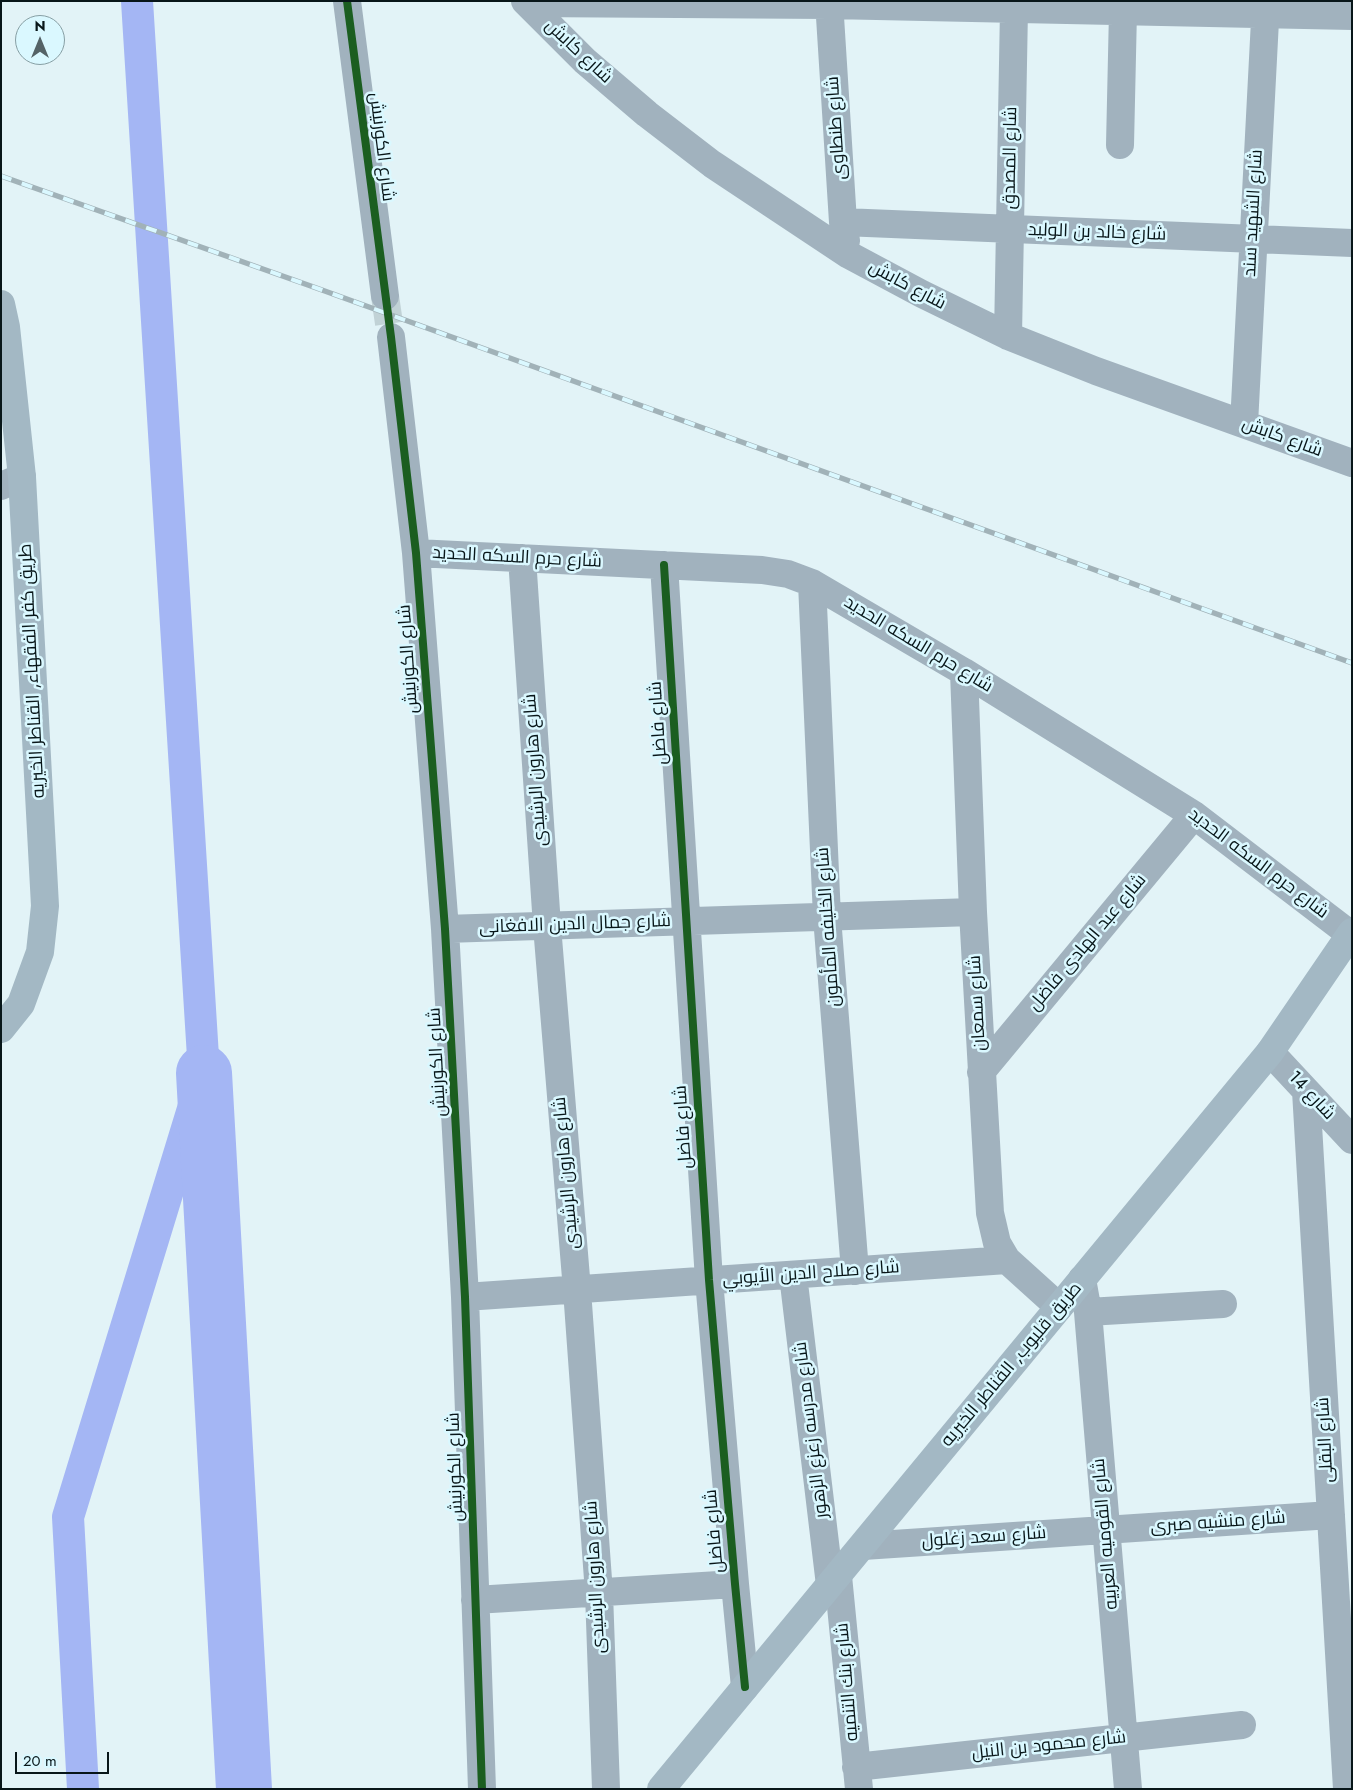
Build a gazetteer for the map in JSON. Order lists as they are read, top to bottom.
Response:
{
  "streets": {
    "main road": ["طريق كفر الفقهاء, القناطر الخيريه", "طريق قليوب, القناطر الخيريه"],
    "street": [
      "شارع كابش",
      "شارع طنطاوى",
      "شارع الكورنيش",
      "شارع المصدق",
      "شارع الشهيد سند",
      "شارع خالد بن الوليد",
      "شارع حرم السكه الحديد",
      "شارع فاضل",
      "شارع هارون الرشيدى",
      "شارع جمال الدين الافغانى",
      "شارع الخليفه المأمون",
      "شارع عبد الهادى فاضل",
      "شارع سمعان",
      "شارع 14",
      "شارع صلاح الدين الأيوبي",
      "شارع مدرسه زعزع الزهور",
      "شارع البقلى",
      "شارع منشيه صبرى",
      "شارع القوميه العربيه",
      "شارع سعد زغلول",
      "شارع بنك التنميه",
      "شارع محمود بن النيل"
    ]
  },
  "crossings": [
    ["شارع كابش", "شارع طنطاوى"],
    ["شارع كابش", "شارع المصدق"],
    ["شارع كابش", "شارع الشهيد سند"],
    ["شارع طنطاوى", "شارع خالد بن الوليد"],
    ["شارع الكورنيش", "شارع حرم السكه الحديد"],
    ["شارع الكورنيش", "شارع جمال الدين الافغانى"],
    ["شارع الكورنيش", "شارع صلاح الدين الأيوبي"],
    ["شارع المصدق", "شارع خالد بن الوليد"],
    ["شارع الشهيد سند", "شارع خالد بن الوليد"],
    ["شارع حرم السكه الحديد", "شارع فاضل"],
    ["شارع حرم السكه الحديد", "شارع هارون الرشيدى"],
    ["شارع حرم السكه الحديد", "شارع الخليفه المأمون"],
    ["شارع حرم السكه الحديد", "شارع عبد الهادى فاضل"],
    ["شارع حرم السكه الحديد", "شارع سمعان"],
    ["شارع حرم السكه الحديد", "طريق قليوب, القناطر الخيريه"],
    ["شارع فاضل", "شارع جمال الدين الافغانى"],
    ["شارع فاضل", "شارع صلاح الدين الأيوبي"],
    ["شارع فاضل", "طريق قليوب, القناطر الخيريه"],
    ["شارع هارون الرشيدى", "شارع جمال الدين الافغانى"],
    ["شارع هارون الرشيدى", "شارع صلاح الدين الأيوبي"],
    ["شارع جمال الدين الافغانى", "شارع الخليفه المأمون"],
    ["شارع جمال الدين الافغانى", "شارع سمعان"],
    ["شارع الخليفه المأمون", "شارع صلاح الدين الأيوبي"],
    ["شارع عبد الهادى فاضل", "شارع سمعان"],
    ["شارع سمعان", "شارع صلاح الدين الأيوبي"],
    ["شارع سمعان", "طريق قليوب, القناطر الخيريه"],
    ["شارع 14", "طريق قليوب, القناطر الخيريه"],
    ["شارع 14", "شارع البقلى"],
    ["شارع صلاح الدين الأيوبي", "شارع مدرسه زعزع الزهور"],
    ["طريق قليوب, القناطر الخيريه", "شارع مدرسه زعزع الزهور"],
    ["طريق قليوب, القناطر الخيريه", "شارع القوميه العربيه"],
    ["طريق قليوب, القناطر الخيريه", "شارع سعد زغلول"],
    ["طريق قليوب, القناطر الخيريه", "شارع بنك التنميه"],
    ["شارع مدرسه زعزع الزهور", "شارع بنك التنميه"],
    ["شارع البقلى", "شارع منشيه صبرى"],
    ["شارع منشيه صبرى", "شارع القوميه العربيه"],
    ["شارع منشيه صبرى", "شارع سعد زغلول"],
    ["شارع القوميه العربيه", "شارع سعد زغلول"],
    ["شارع القوميه العربيه", "شارع محمود بن النيل"],
    ["شارع بنك التنميه", "شارع محمود بن النيل"]
  ],
  "scale_bar": "20 m",
  "north": "top"
}
